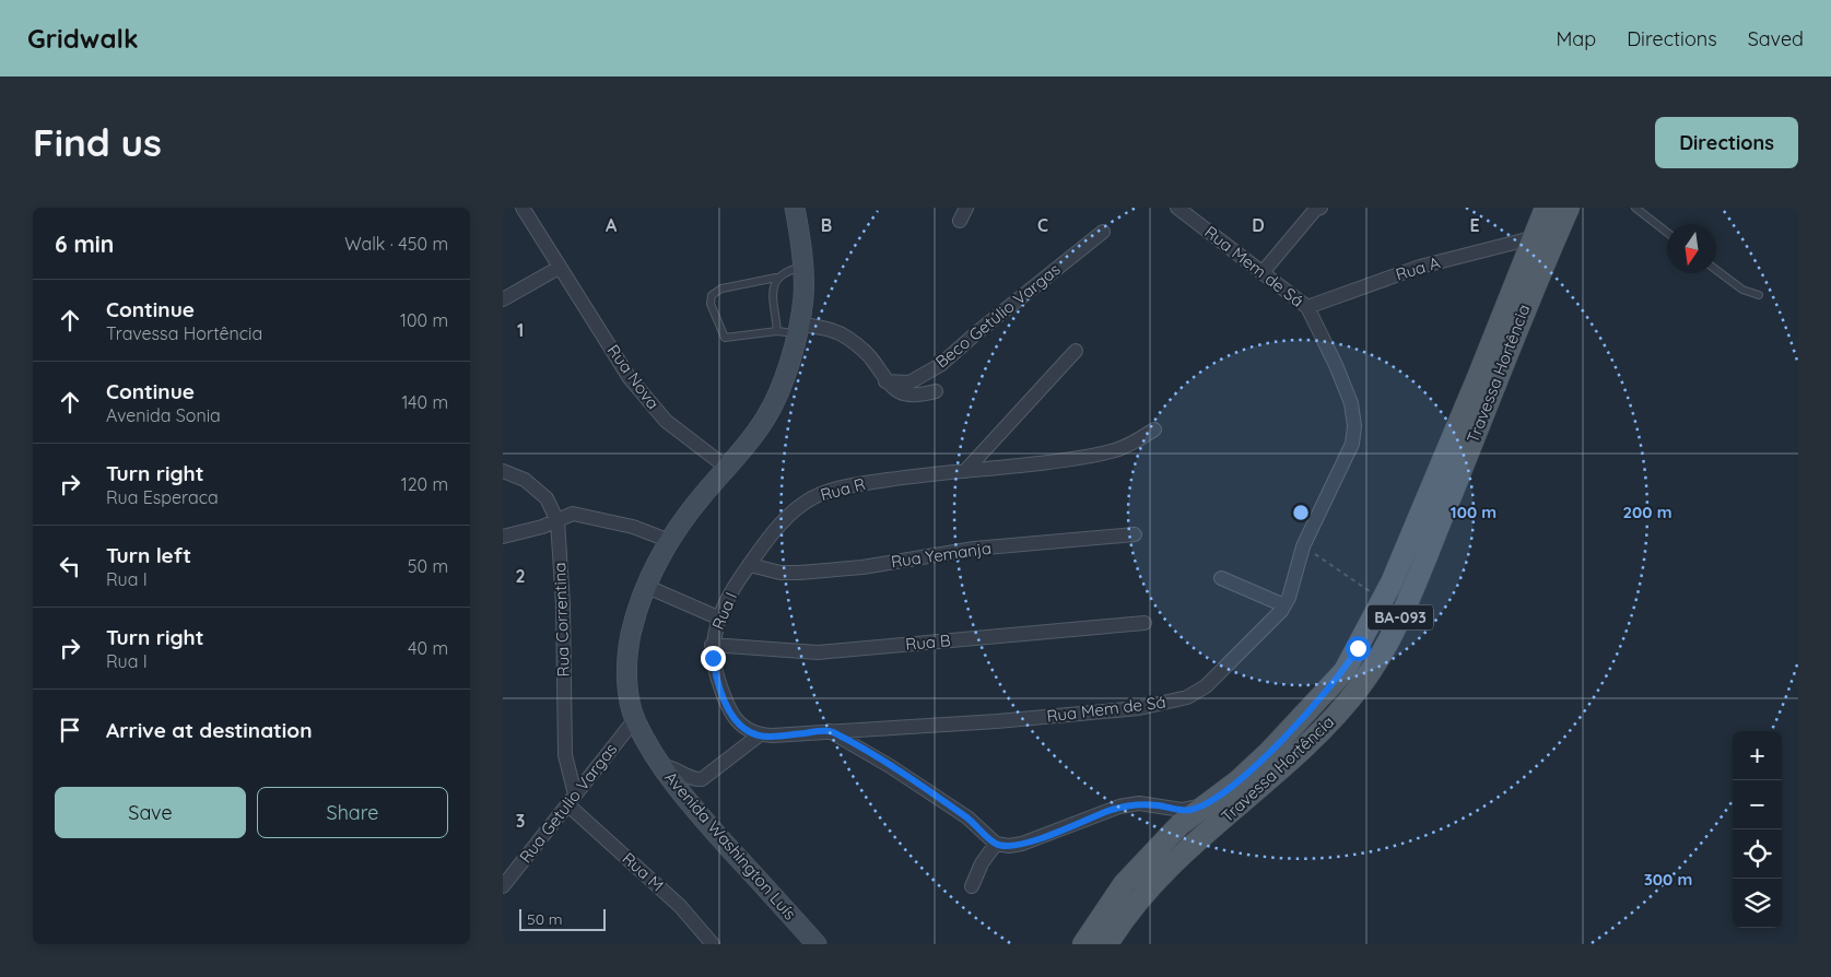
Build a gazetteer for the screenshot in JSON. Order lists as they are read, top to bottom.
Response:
{
  "streets": {
    "main road": ["Travessa Hortência", "BA-093", "Avenida Washington Luís"],
    "street": [
      "Rua Mem de Sá",
      "Rua A",
      "Beco Getúlio Vargas",
      "Rua Nova",
      "Rua R",
      "Rua Yemanja",
      "Rua I",
      "Rua Correntina",
      "Rua B",
      "Rua Getulio Vargas",
      "Rua M"
    ]
  },
  "crossings": [
    ["Rua Mem de Sá", "Rua A"],
    ["Rua A", "Travessa Hortência"],
    ["Beco Getúlio Vargas", "Avenida Washington Luís"],
    ["Rua Nova", "Avenida Washington Luís"],
    ["Rua R", "Rua Yemanja"],
    ["Rua R", "Rua I"],
    ["Rua Yemanja", "Rua I"],
    ["Rua I", "Rua B"],
    ["Rua Correntina", "Rua Getulio Vargas"],
    ["Rua Correntina", "Rua M"],
    ["Rua Getulio Vargas", "Avenida Washington Luís"],
    ["Rua Getulio Vargas", "Rua M"]
  ],
  "scale_bar": "50 m",
  "north": "bottom",
  "page": {
    "header": "Gridwalk",
    "nav": ["Map", "Directions", "Saved"],
    "buttons": [
      "Directions",
      ["Save", "Share"]
    ],
    "title": "Find us",
    "heading": ["6 min", "Walk · 450 m"],
    "list": [
      ["Continue", "Travessa Hortência", "100 m"],
      ["Continue", "Avenida Sonia", "140 m"],
      ["Turn right", "Rua Esperaca", "120 m"],
      ["Turn left", "Rua I", "50 m"],
      ["Turn right", "Rua I", "40 m"],
      "Arrive at destination"
    ],
    "map_buttons": ["+", "−"],
    "scale": "50 m"
  },
  "grid": {
    "columns": [
      "A",
      "B",
      "C",
      "D",
      "E"
    ],
    "rows": ["1", "2", "3"]
  },
  "rings": ["100 m", "200 m", "300 m"]
}
